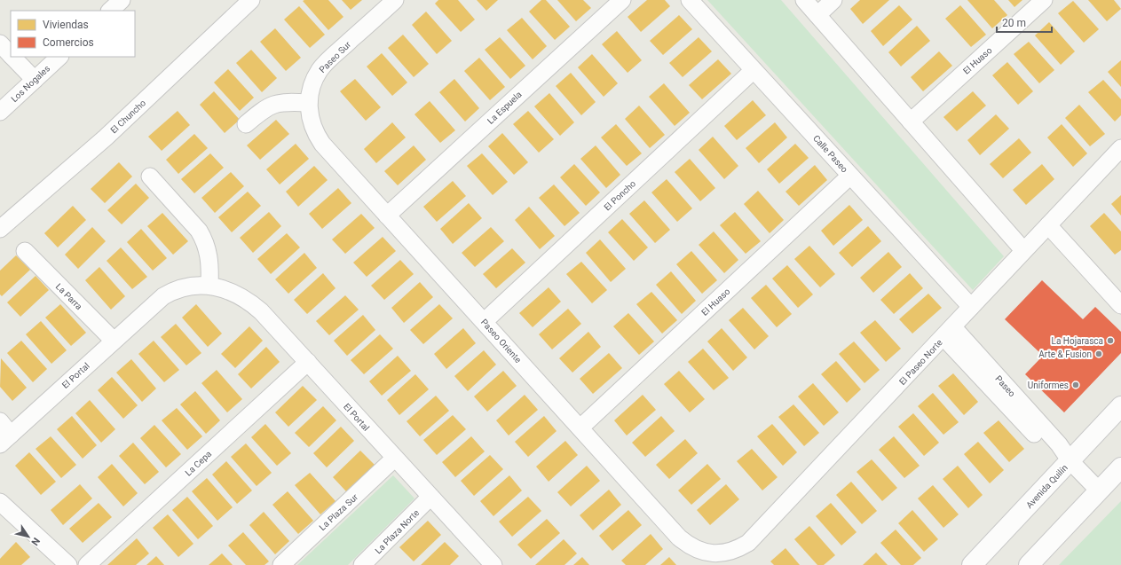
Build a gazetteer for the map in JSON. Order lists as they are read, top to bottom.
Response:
{
  "streets": {
    "main road": ["Avenida Quilín"],
    "street": [
      "Paseo Sur",
      "El Huaso",
      "Los Nogales",
      "La Espuela",
      "El Chuncho",
      "Calle Paseo",
      "El Poncho",
      "La Parra",
      "Paseo Oriente",
      "El Paseo Norte",
      "El Portal",
      "Paseo",
      "La Cepa",
      "La Plaza Sur",
      "La Plaza Norte"
    ]
  },
  "crossings": [
    ["Paseo Sur", "Paseo Oriente"],
    ["El Huaso", "Calle Paseo"],
    ["El Huaso", "Paseo Oriente"],
    ["La Espuela", "Paseo Oriente"],
    ["Calle Paseo", "El Poncho"],
    ["Calle Paseo", "El Paseo Norte"],
    ["El Poncho", "Paseo Oriente"],
    ["La Parra", "El Portal"],
    ["Paseo Oriente", "El Paseo Norte"],
    ["El Paseo Norte", "Paseo"],
    ["El Portal", "La Cepa"],
    ["El Portal", "La Plaza Sur"],
    ["El Portal", "La Plaza Norte"],
    ["Paseo", "Avenida Quilín"]
  ],
  "places": ["La Hojarasca", "Arte & Fusion", "Uniformes"],
  "legend": ["Viviendas", "Comercios"],
  "scale_bar": "20 m",
  "north": "bottom right"
}
